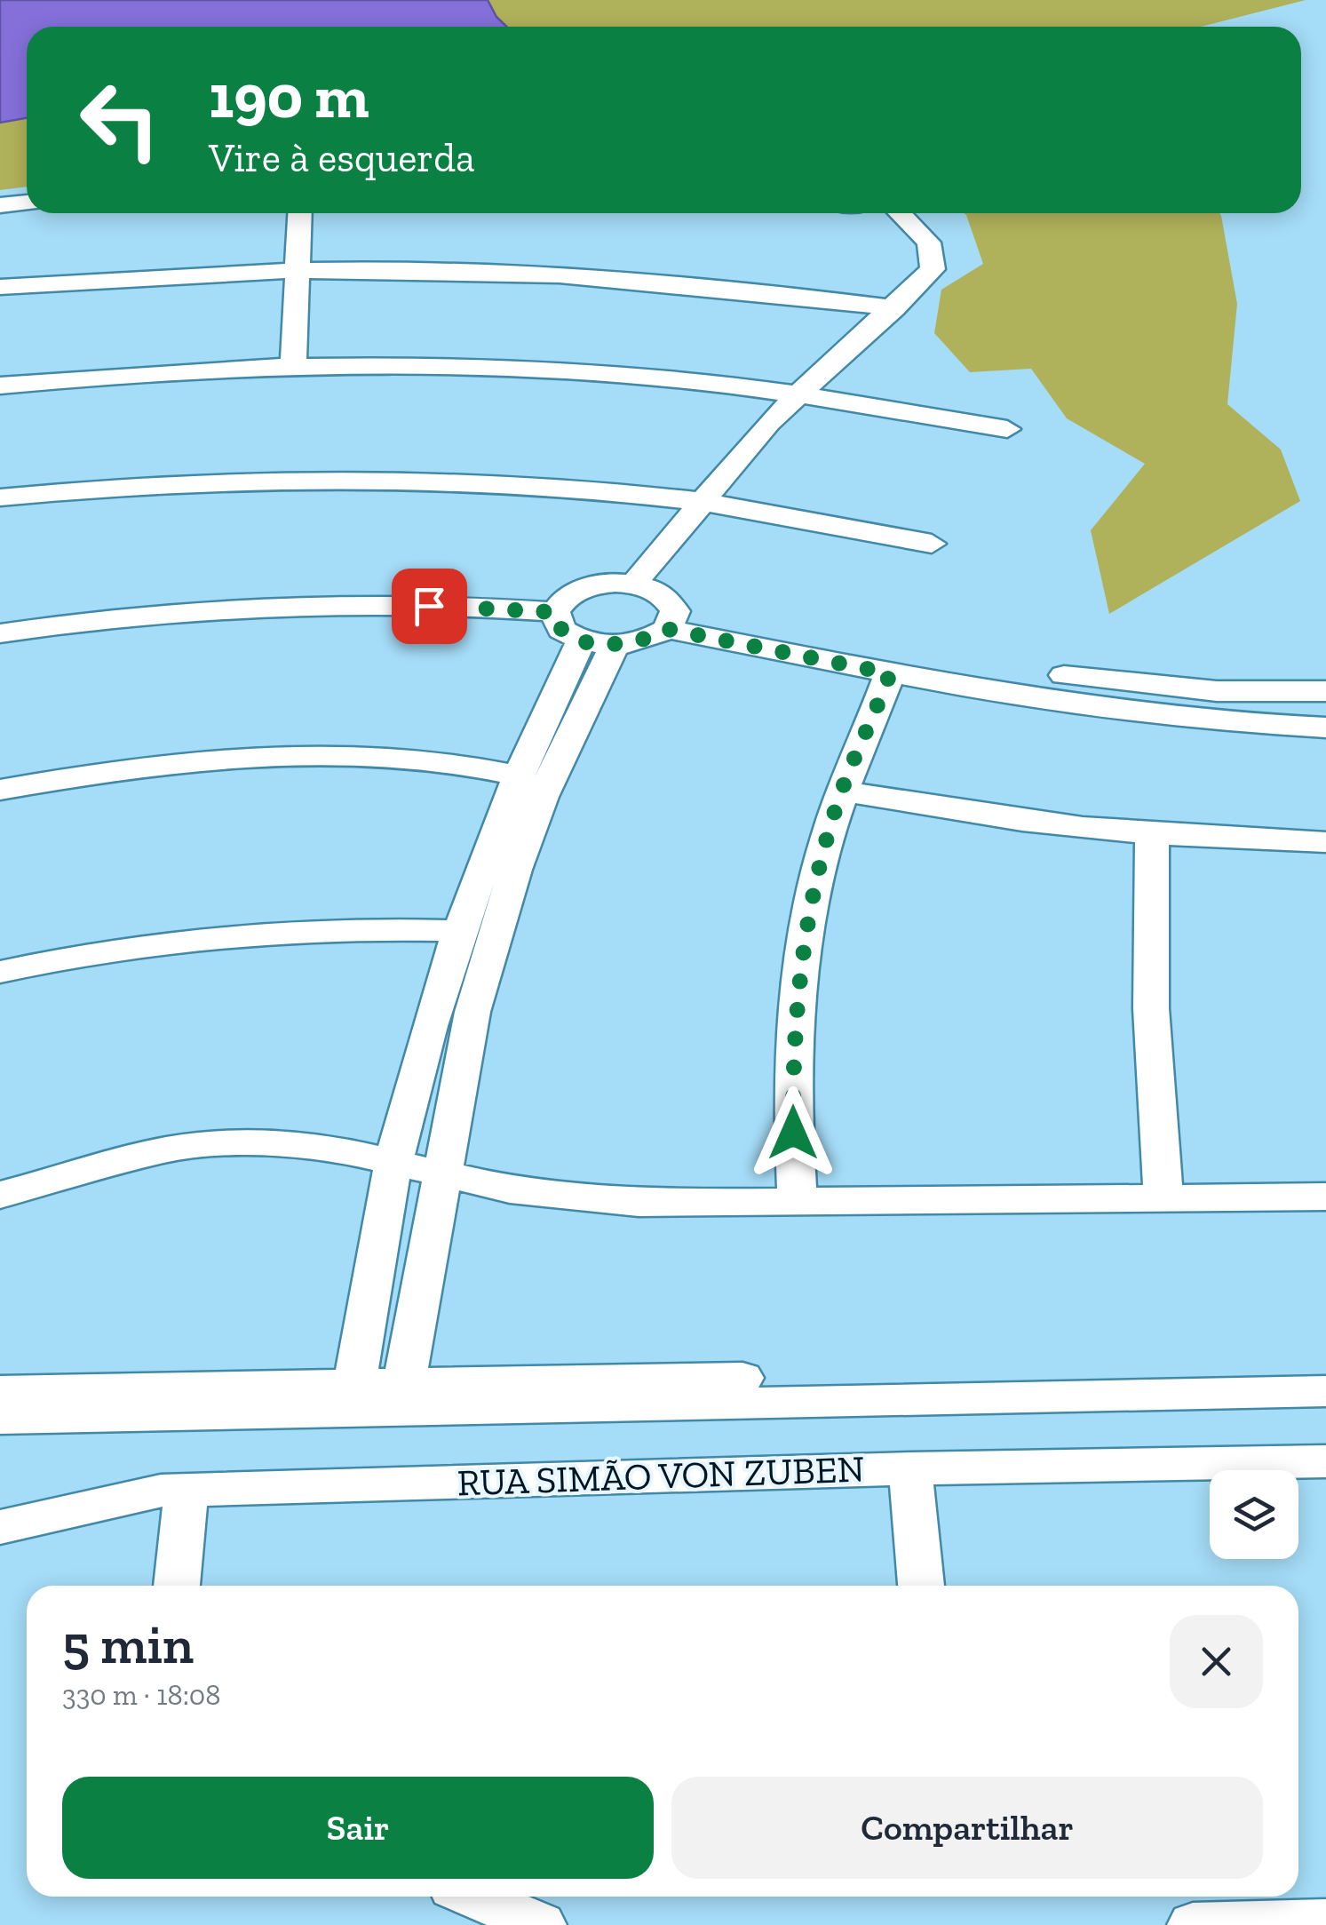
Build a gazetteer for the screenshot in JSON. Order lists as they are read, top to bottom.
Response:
{
  "streets": {
    "street": ["RUA SIMÃO VON ZUBEN"]
  },
  "page": {
    "turn": ["190 m", "Vire à esquerda"],
    "heading": ["5 min", "330 m · 18:08"],
    "buttons": ["Sair", "Compartilhar"]
  }
}
